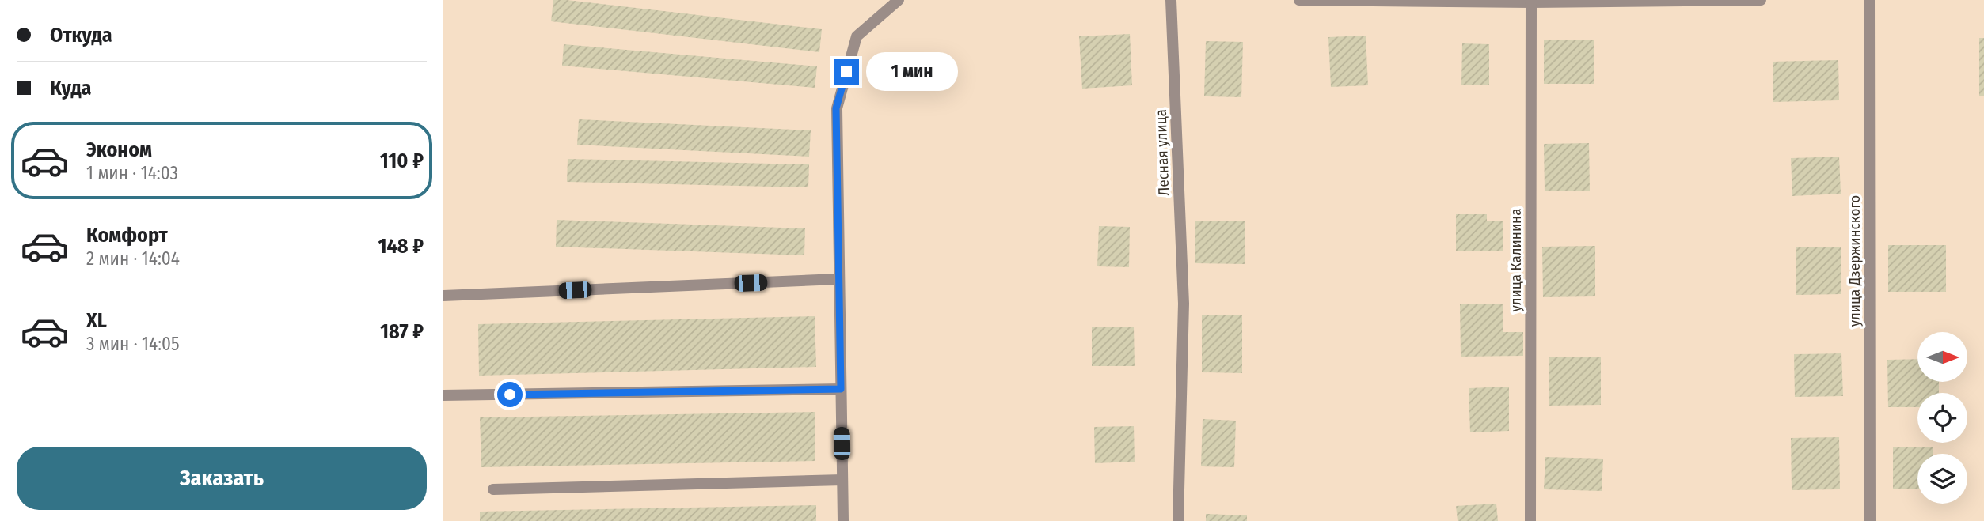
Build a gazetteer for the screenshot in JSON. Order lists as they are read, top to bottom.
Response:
{
  "streets": {
    "street": ["Лесная улица", "улица Калинина", "улица Дзержинского"]
  },
  "north": "right",
  "page": {
    "banner": ["Откуда", "Куда"],
    "bubble": "1 мин",
    "list": [
      {
        "name": "Эконом",
        "note": "1 мин · 14:03",
        "value": "110 ₽"
      },
      {
        "name": "Комфорт",
        "note": "2 мин · 14:04",
        "value": "148 ₽"
      },
      {
        "name": "XL",
        "note": "3 мин · 14:05",
        "value": "187 ₽"
      }
    ],
    "buttons": "Заказать"
  }
}
